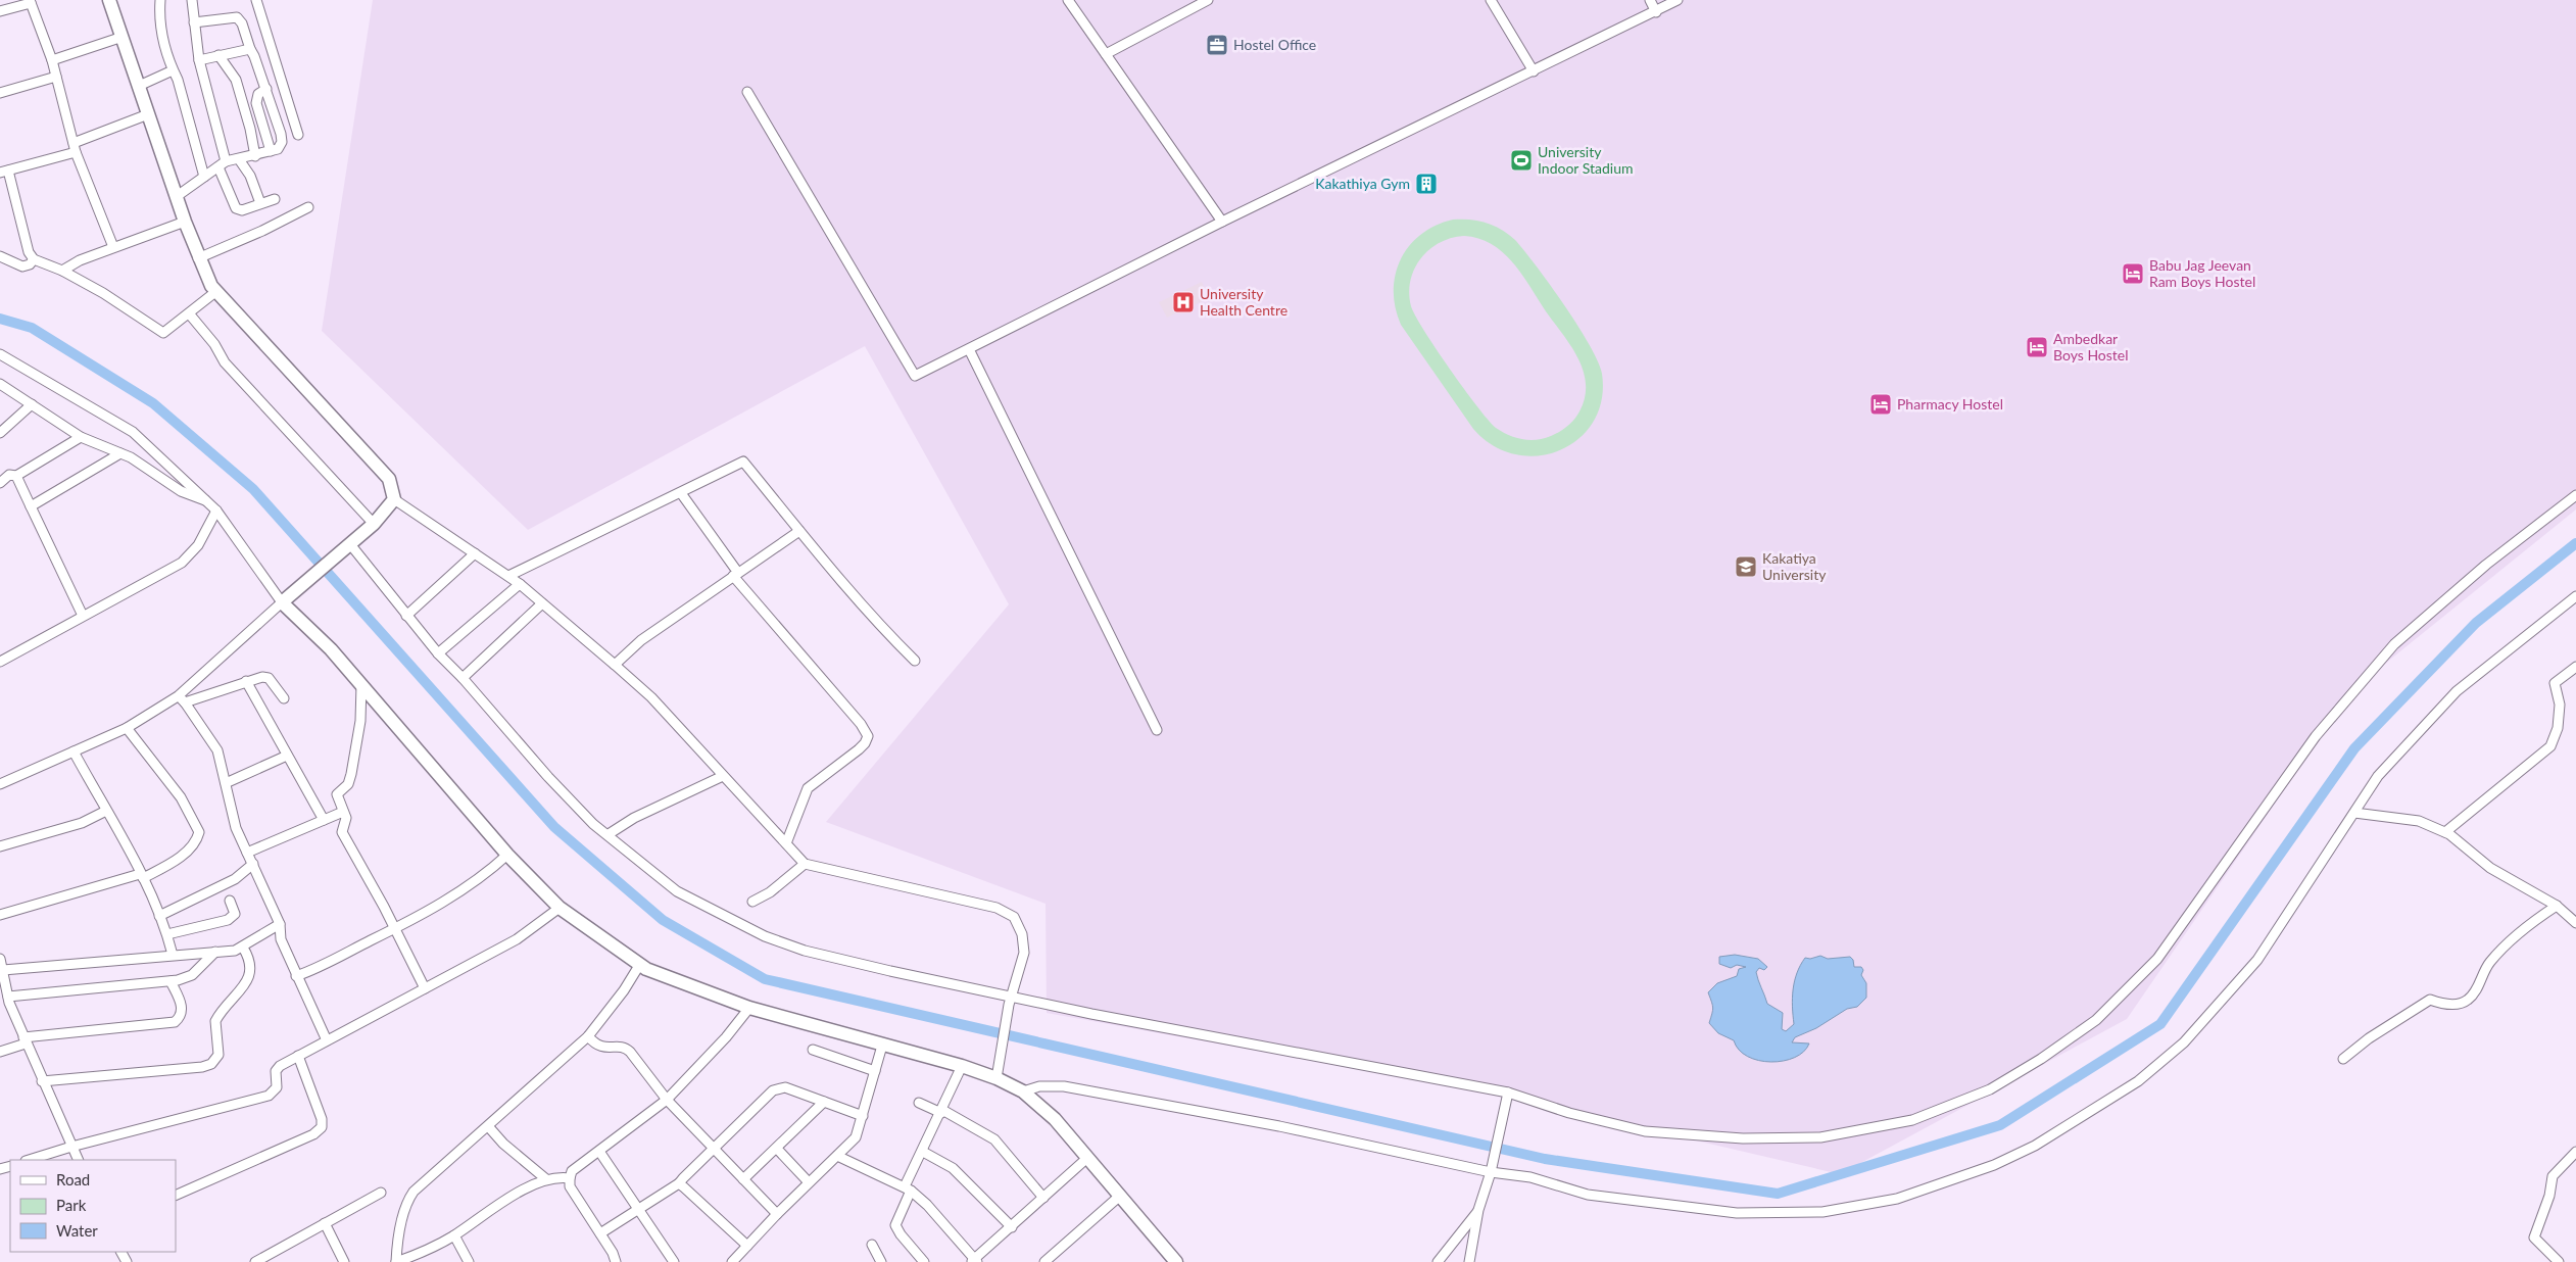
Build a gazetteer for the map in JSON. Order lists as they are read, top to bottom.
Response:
{
  "places": {
    "office": ["Hostel Office"],
    "sports": ["University Indoor Stadium"],
    "building": ["Kakathiya Gym"],
    "hotel": ["Babu Jag Jeevan Ram Boys Hostel", "Ambedkar Boys Hostel", "Pharmacy Hostel"],
    "hospital": ["University Health Centre"],
    "school or university": ["Kakatiya University"]
  },
  "legend": ["Road", "Park", "Water"]
}
